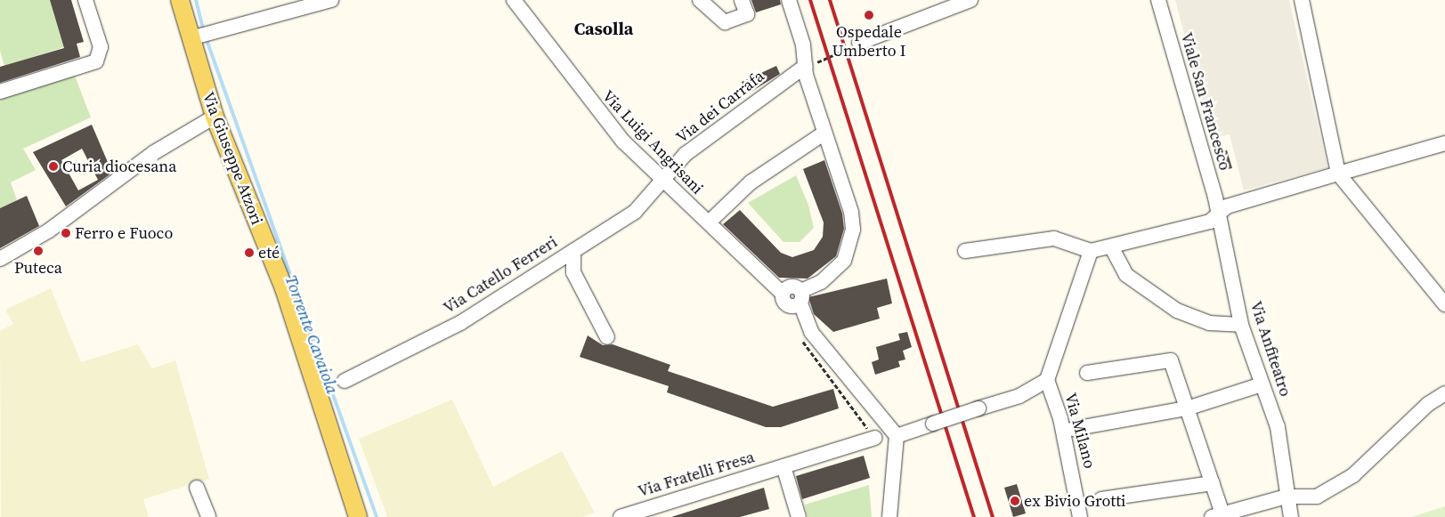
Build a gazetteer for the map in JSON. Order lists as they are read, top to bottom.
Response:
{
  "streets": {
    "main road": ["Via Giuseppe Atzori"],
    "street": [
      "Viale San Francesco",
      "Via dei Carrafa",
      "Via Luigi Angrisani",
      "Via Catello Ferreri",
      "Via Anfiteatro",
      "Via Milano",
      "Via Fratelli Fresa"
    ]
  },
  "crossings": [
    ["Viale San Francesco", "Via Anfiteatro"],
    ["Via dei Carrafa", "Via Luigi Angrisani"],
    ["Via dei Carrafa", "Via Catello Ferreri"],
    ["Via Luigi Angrisani", "Via Catello Ferreri"]
  ],
  "districts": ["Casolla"],
  "water": ["Torrente Cavaiola"],
  "places": [
    "Ospedale Umberto I",
    "Curia diocesana",
    "Ferro e Fuoco",
    "Puteca",
    "eté",
    "ex Bivio Grotti"
  ]
}
